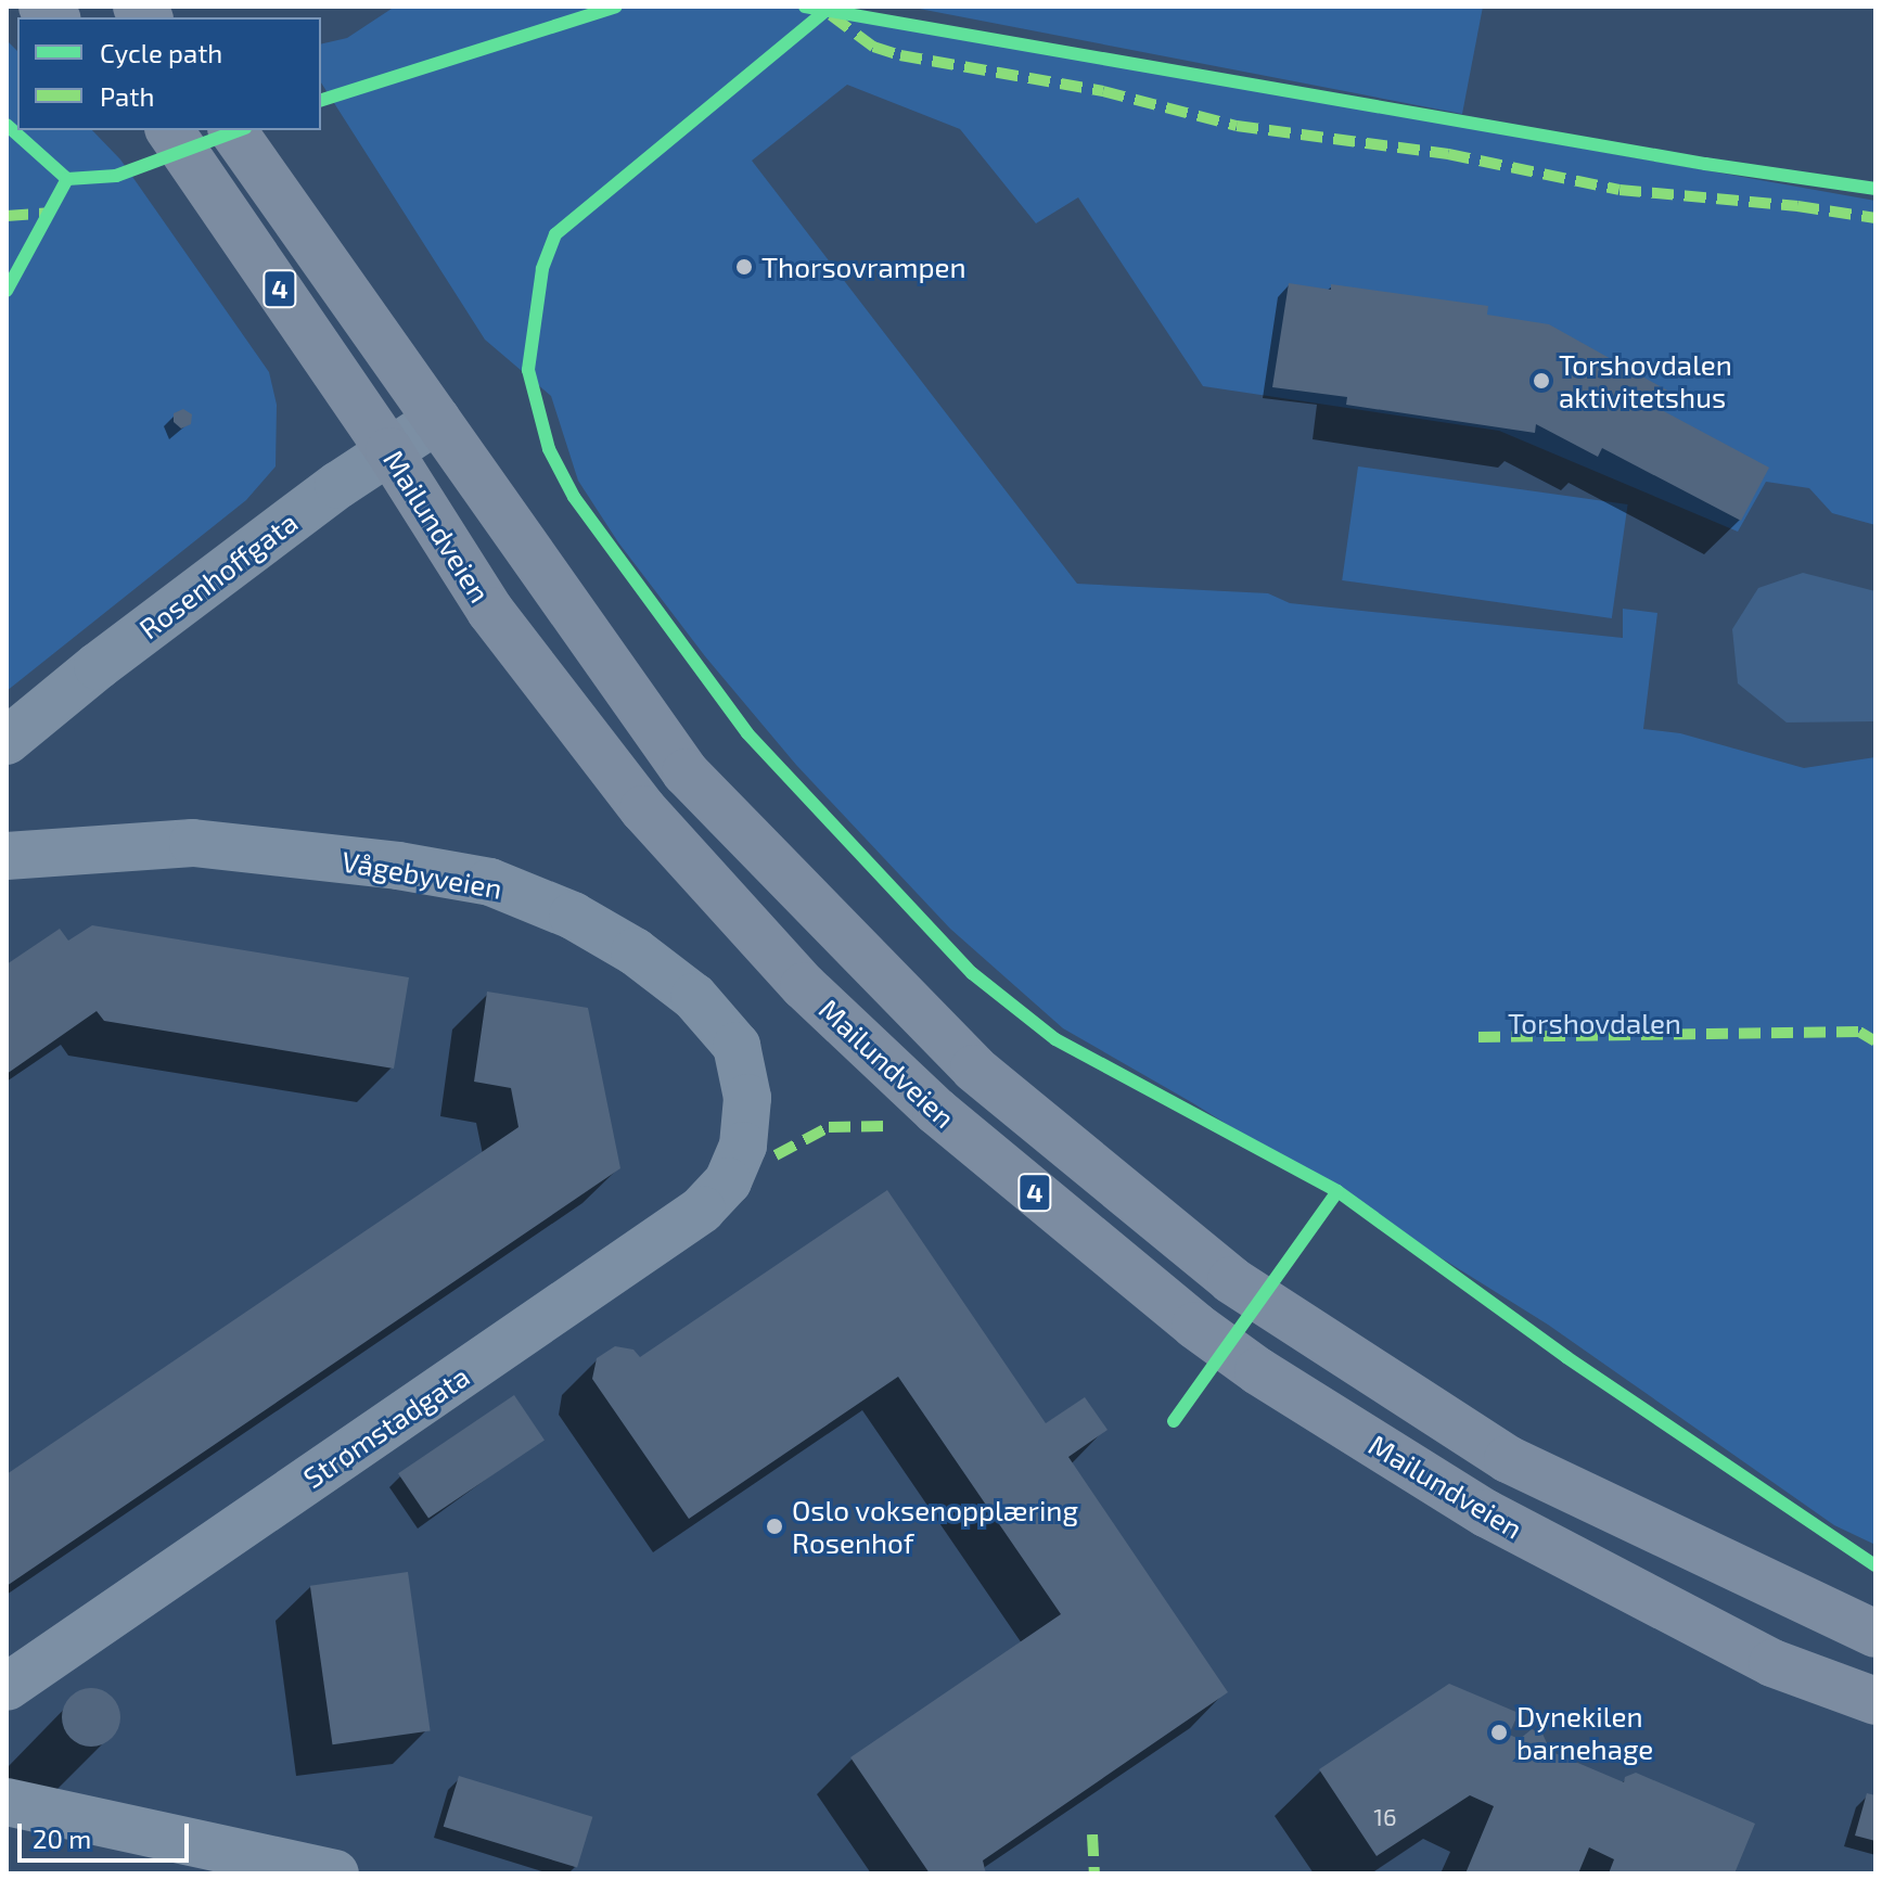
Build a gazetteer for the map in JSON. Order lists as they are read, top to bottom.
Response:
{
  "streets": {
    "main road": ["4", "Mailundveien"],
    "street": ["Rosenhoffgata", "Vågebyveien", "Strømstadgata"]
  },
  "crossings": [
    ["Mailundveien", "Rosenhoffgata"],
    ["Vågebyveien", "Strømstadgata"]
  ],
  "parks": ["Torshovdalen"],
  "places": [
    "Thorsovrampen",
    "Torshovdalen aktivitetshus",
    "Oslo voksenopplæring Rosenhof",
    "Dynekilen barnehage"
  ],
  "house_numbers": ["16"],
  "legend": ["Cycle path", "Path"],
  "scale_bar": "20 m"
}
